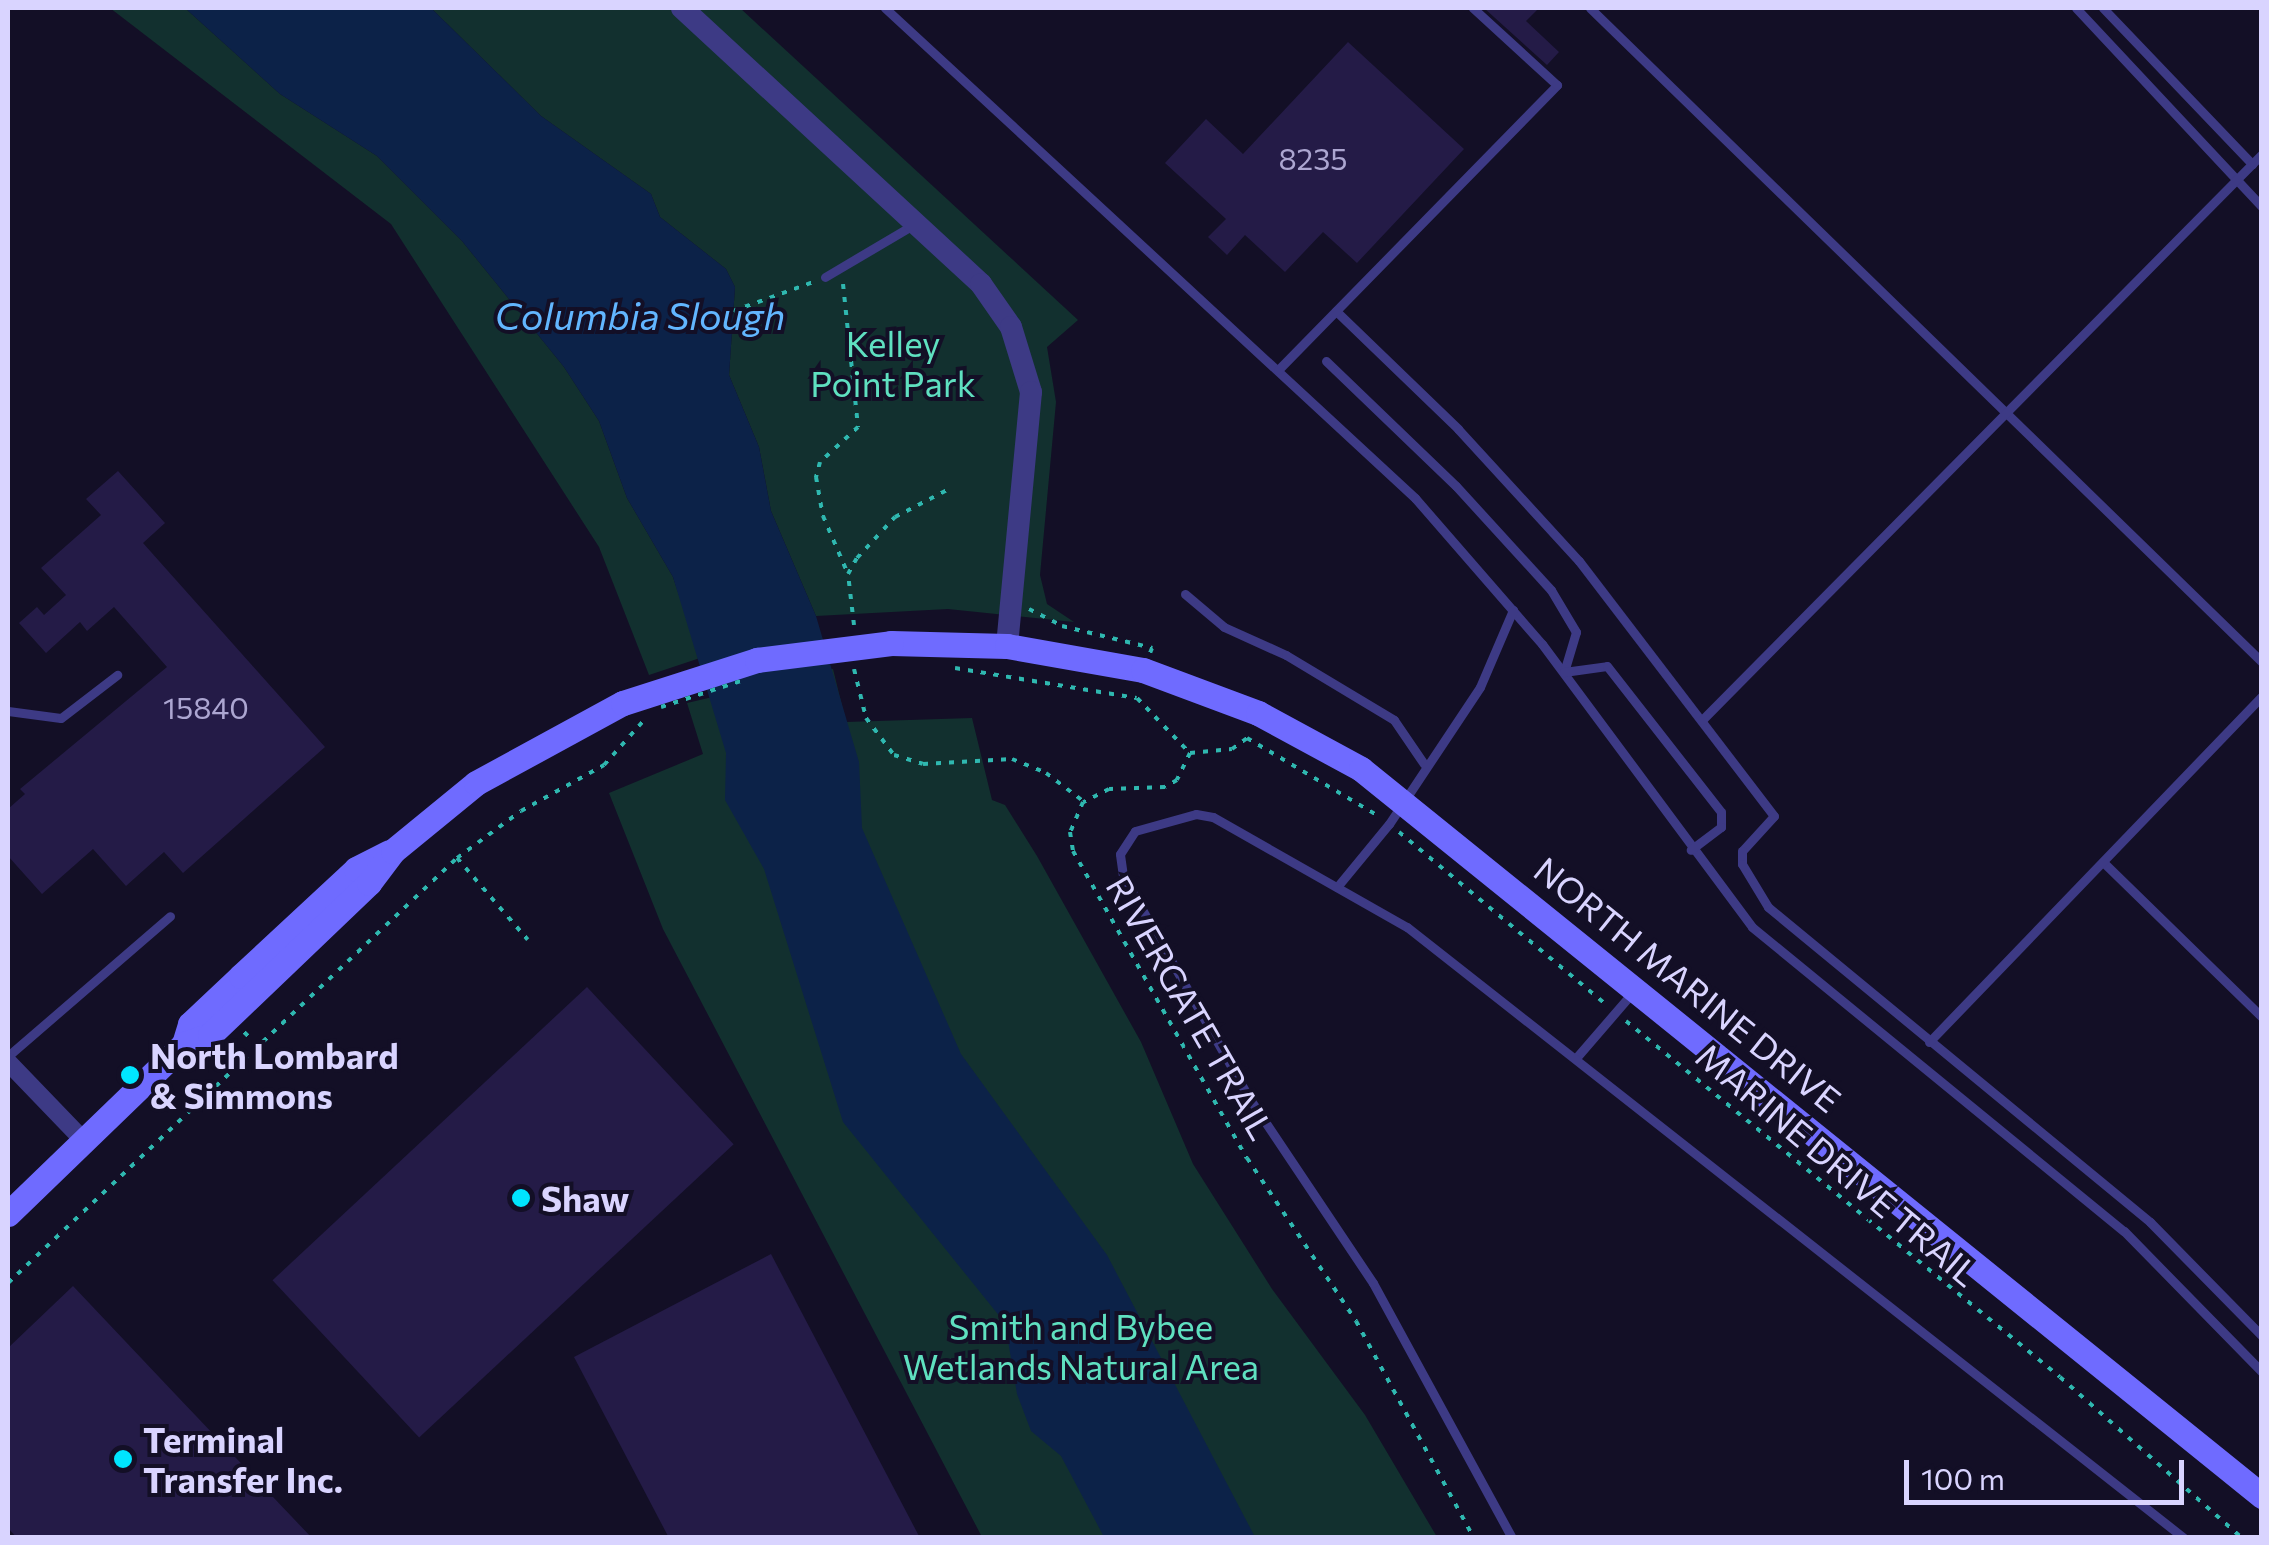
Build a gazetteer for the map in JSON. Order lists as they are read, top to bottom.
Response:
{
  "streets": {
    "main road": ["NORTH MARINE DRIVE"],
    "path": ["RIVERGATE TRAIL", "MARINE DRIVE TRAIL"]
  },
  "water": ["Columbia Slough"],
  "parks": ["Kelley Point Park", "Smith and Bybee Wetlands Natural Area"],
  "places": ["North Lombard & Simmons", "Shaw", "Terminal Transfer Inc."],
  "house_numbers": ["8235", "15840"],
  "scale_bar": "100 m"
}
